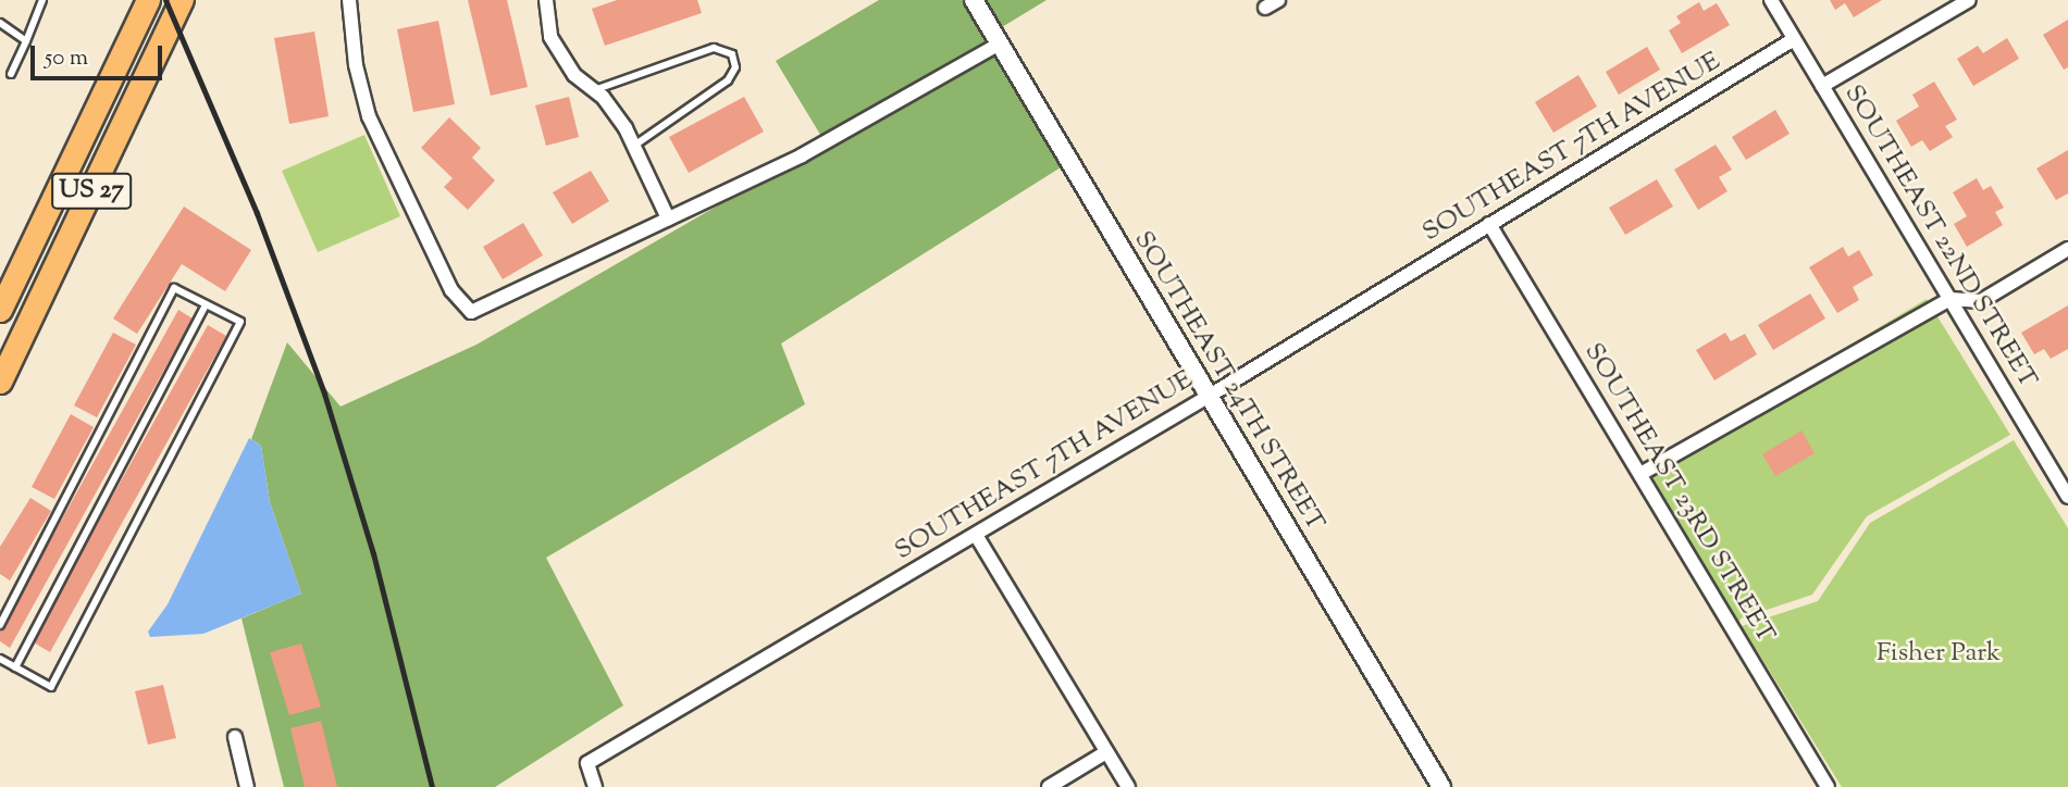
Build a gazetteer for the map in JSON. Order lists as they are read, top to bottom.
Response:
{
  "streets": {
    "highway": ["US 27"],
    "street": [
      "SOUTHEAST 7TH AVENUE",
      "SOUTHEAST 22ND STREET",
      "SOUTHEAST 24TH STREET",
      "SOUTHEAST 23RD STREET"
    ]
  },
  "crossings": [
    ["SOUTHEAST 7TH AVENUE", "SOUTHEAST 22ND STREET"],
    ["SOUTHEAST 7TH AVENUE", "SOUTHEAST 24TH STREET"],
    ["SOUTHEAST 7TH AVENUE", "SOUTHEAST 23RD STREET"]
  ],
  "parks": ["Fisher Park"],
  "scale_bar": "50 m"
}
